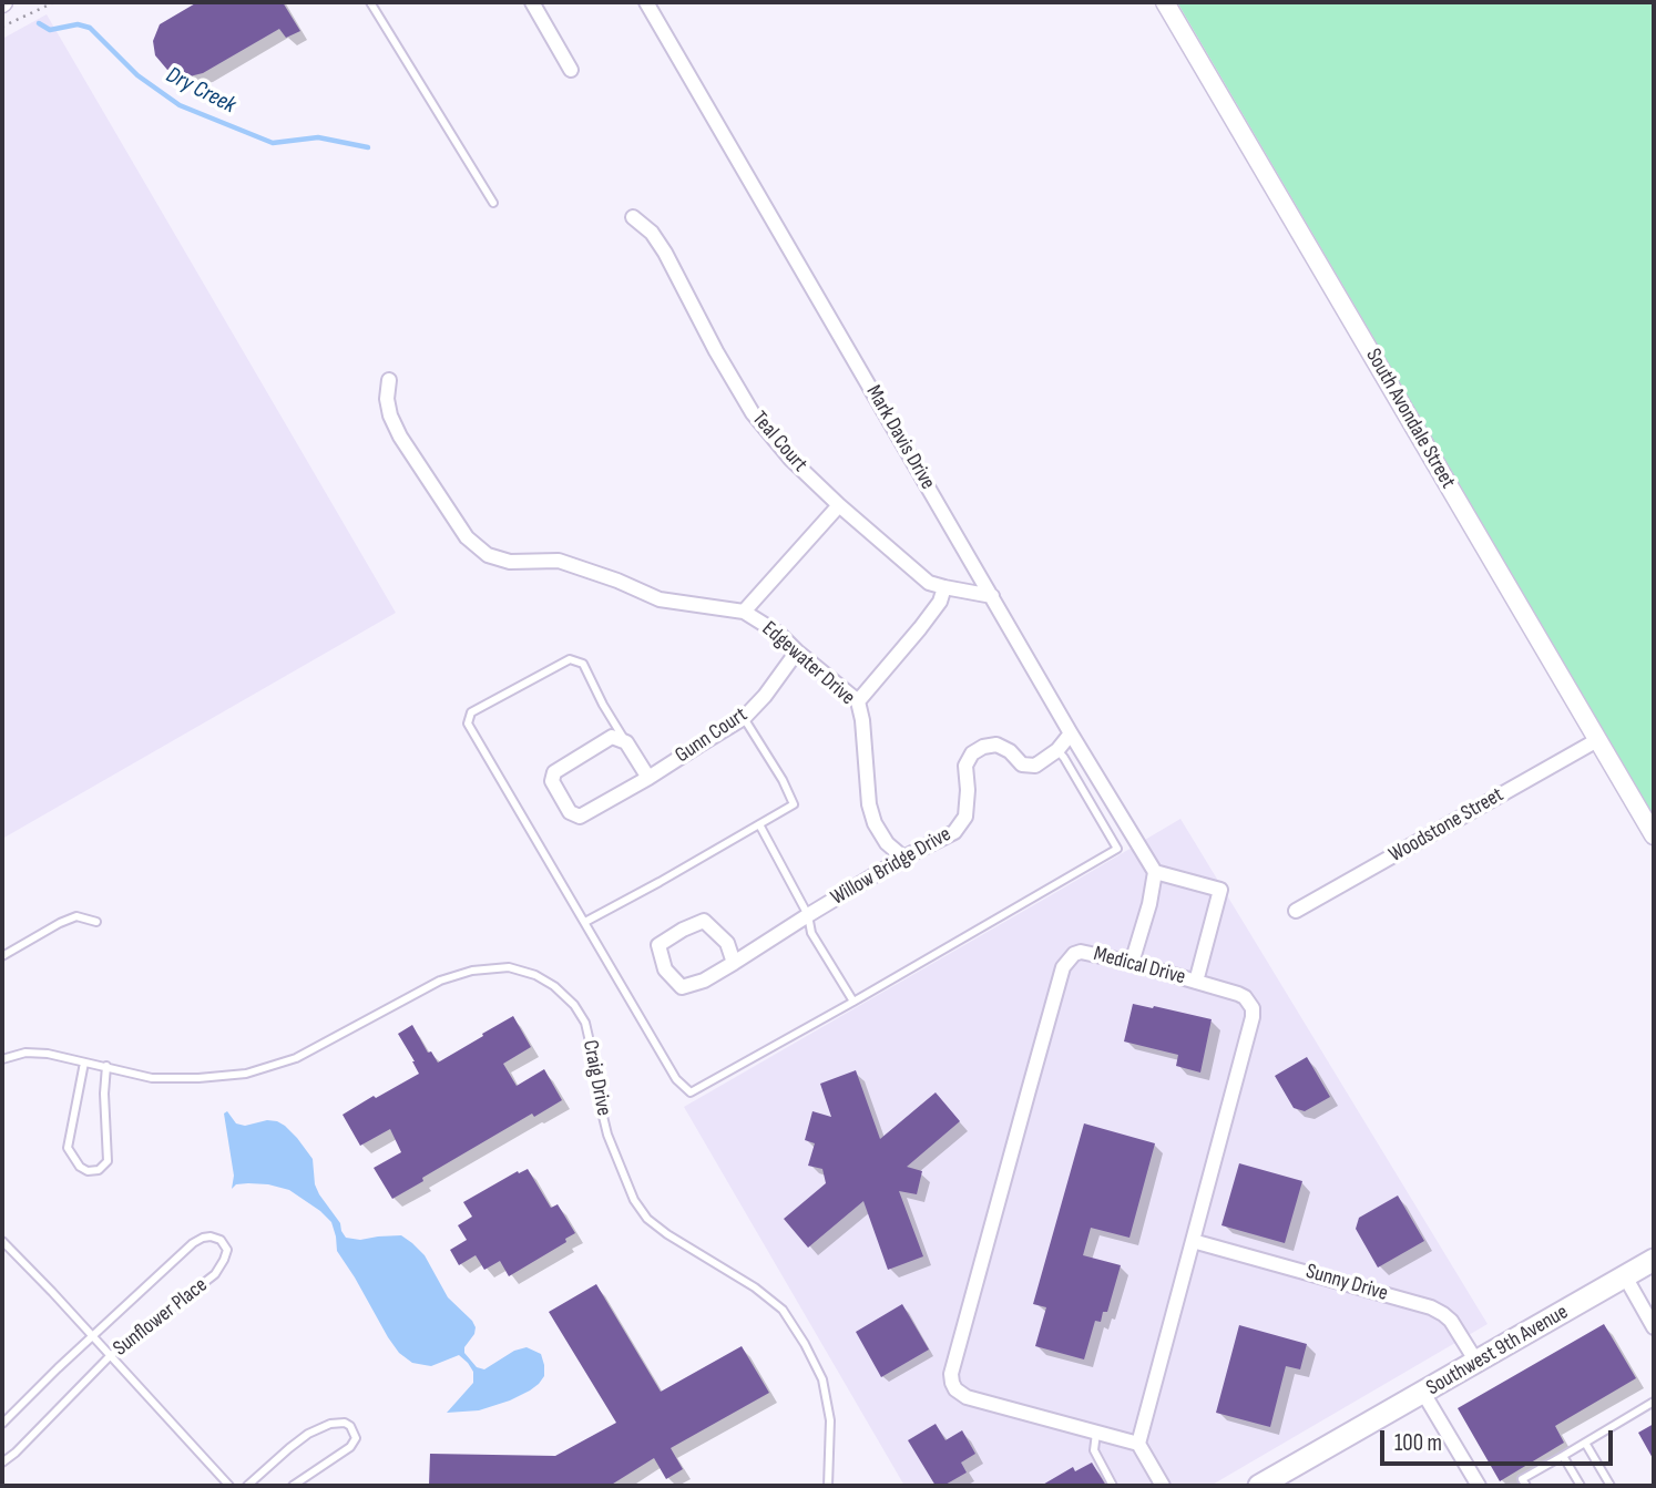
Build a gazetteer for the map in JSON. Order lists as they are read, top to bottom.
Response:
{
  "streets": {
    "main road": ["Southwest 9th Avenue"],
    "street": [
      "South Avondale Street",
      "Mark Davis Drive",
      "Teal Court",
      "Edgewater Drive",
      "Gunn Court",
      "Woodstone Street",
      "Willow Bridge Drive",
      "Medical Drive",
      "Sunny Drive"
    ],
    "lane": ["Craig Drive", "Sunflower Place"]
  },
  "crossings": [
    ["South Avondale Street", "Woodstone Street"],
    ["Mark Davis Drive", "Teal Court"],
    ["Mark Davis Drive", "Willow Bridge Drive"],
    ["Edgewater Drive", "Gunn Court"],
    ["Edgewater Drive", "Willow Bridge Drive"],
    ["Medical Drive", "Sunny Drive"],
    ["Sunny Drive", "Southwest 9th Avenue"]
  ],
  "water": ["Dry Creek"],
  "scale_bar": "100 m"
}
